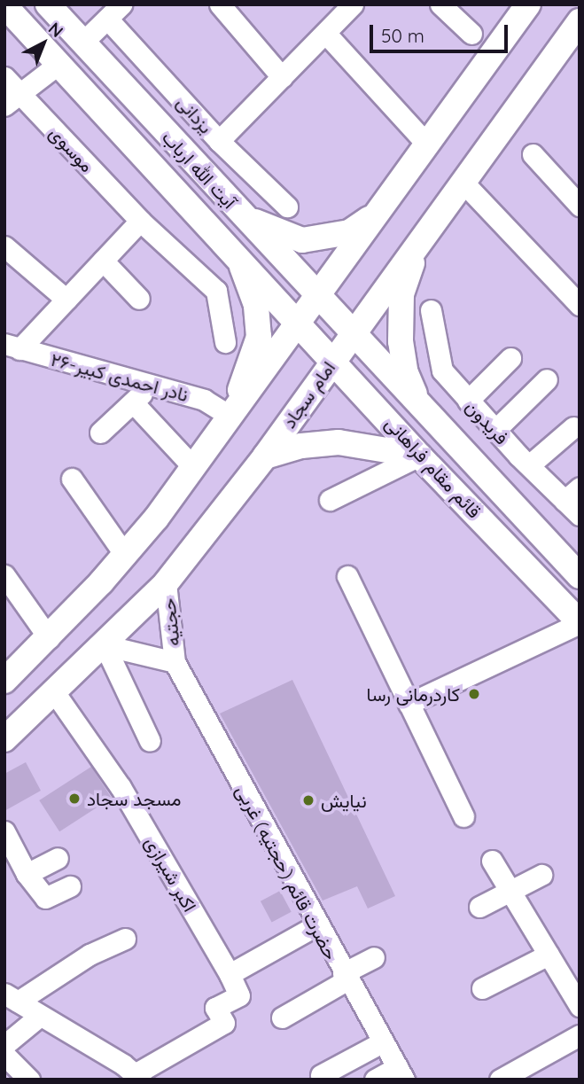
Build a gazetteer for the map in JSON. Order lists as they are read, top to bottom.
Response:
{
  "streets": {
    "main road": ["آیت الله ارباب", "امام سجاد", "قائم مقام فراهانی"],
    "street": [
      "یزدانی",
      "موسوی",
      "۲۶-نادر احمدی کبیر",
      "فریدون",
      "حجتیه",
      "حضرت قائم (حجتیه) غربی",
      "اکبر شیرازی"
    ]
  },
  "crossings": [
    ["آیت الله ارباب", "امام سجاد"],
    ["آیت الله ارباب", "قائم مقام فراهانی"],
    ["امام سجاد", "قائم مقام فراهانی"],
    ["امام سجاد", "حجتیه"],
    ["امام سجاد", "اکبر شیرازی"],
    ["حجتیه", "حضرت قائم (حجتیه) غربی"]
  ],
  "places": ["کاردرمانی رسا", "مسجد سجاد", "نیایش"],
  "scale_bar": "50 m",
  "north": "top right"
}
